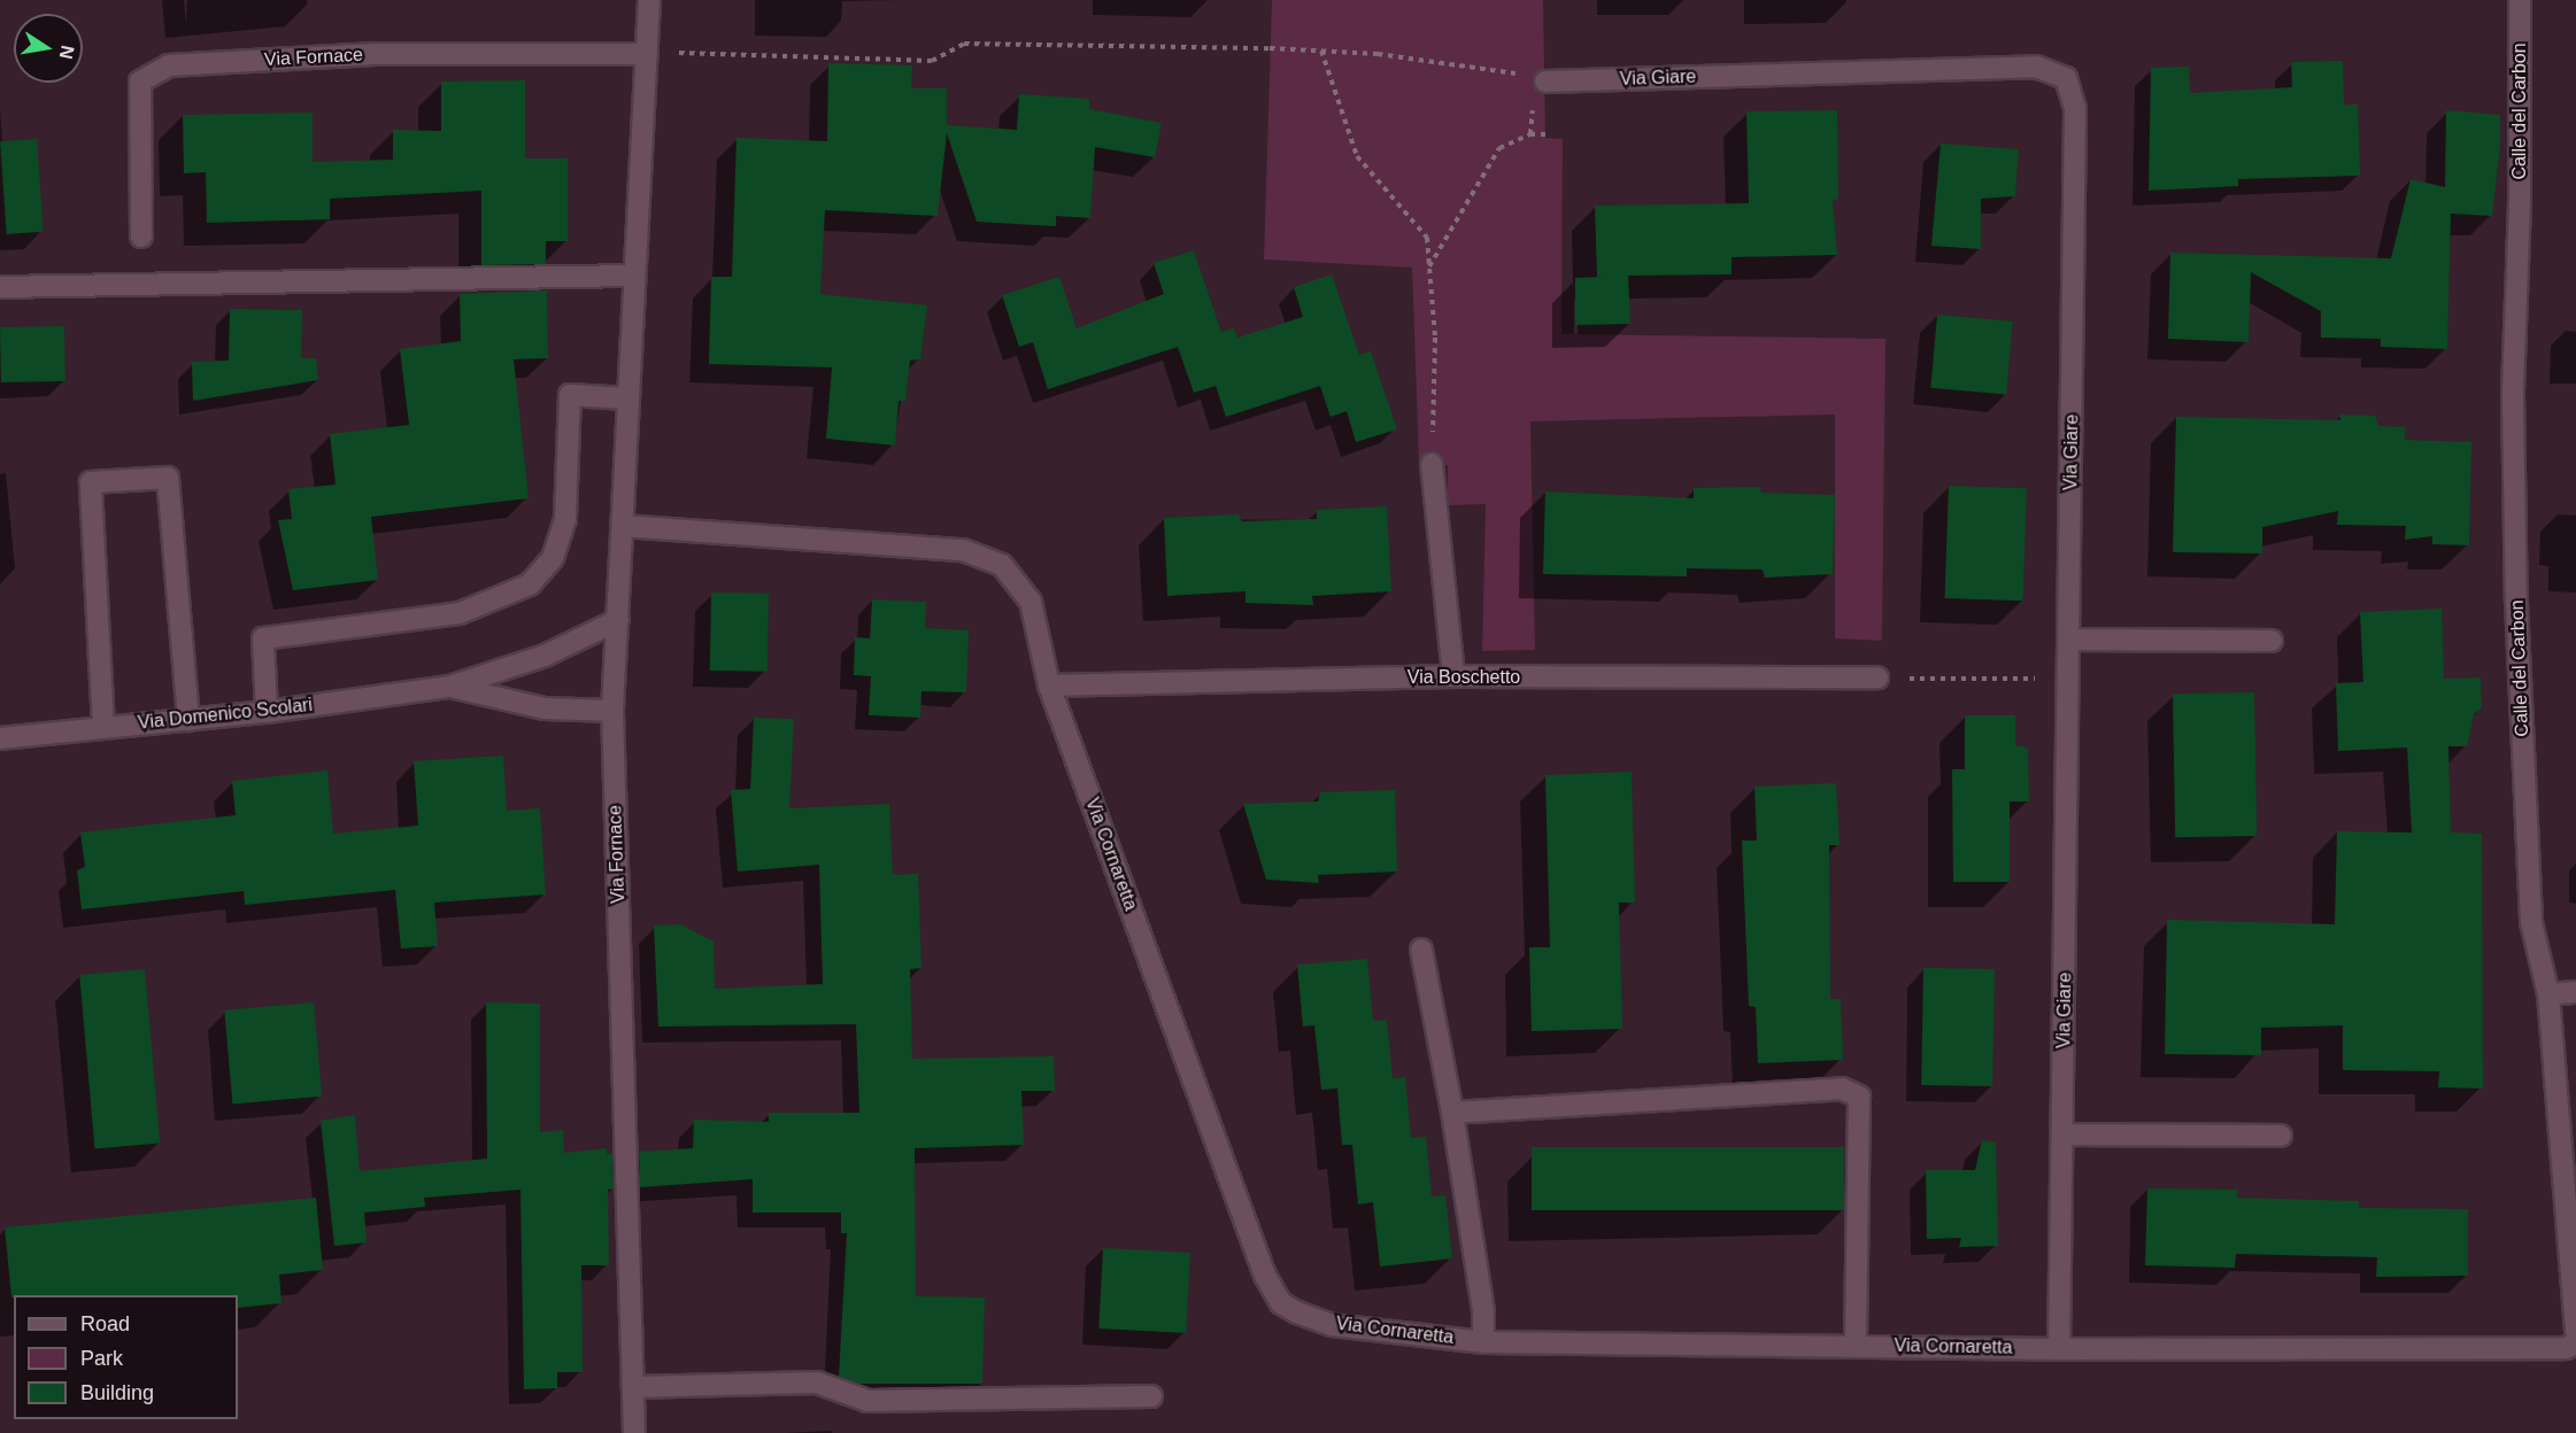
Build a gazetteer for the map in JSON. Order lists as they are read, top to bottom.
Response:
{
  "streets": {
    "street": [
      "Via Fornace",
      "Via Giare",
      "Calle del Carbon",
      "Via Boschetto",
      "Via Domenico Scolari",
      "Via Cornaretta"
    ]
  },
  "crossings": [
    ["Via Fornace", "Via Domenico Scolari"],
    ["Via Fornace", "Via Cornaretta"],
    ["Via Giare", "Via Cornaretta"],
    ["Calle del Carbon", "Via Cornaretta"],
    ["Via Boschetto", "Via Cornaretta"]
  ],
  "legend": ["Road", "Park", "Building"],
  "north": "right"
}
